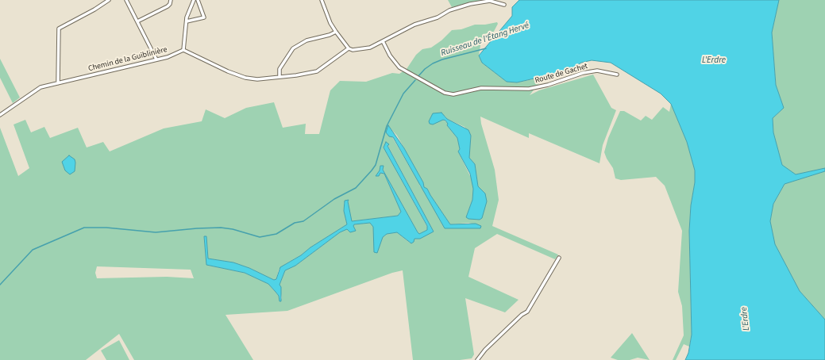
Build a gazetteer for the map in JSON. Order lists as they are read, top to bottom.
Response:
{
  "streets": {
    "street": ["Chemin de la Guiblinière", "Route de Gachet"]
  },
  "water": ["Ruisseau de l'Étang Hervé", "L'Erdre"]
}
